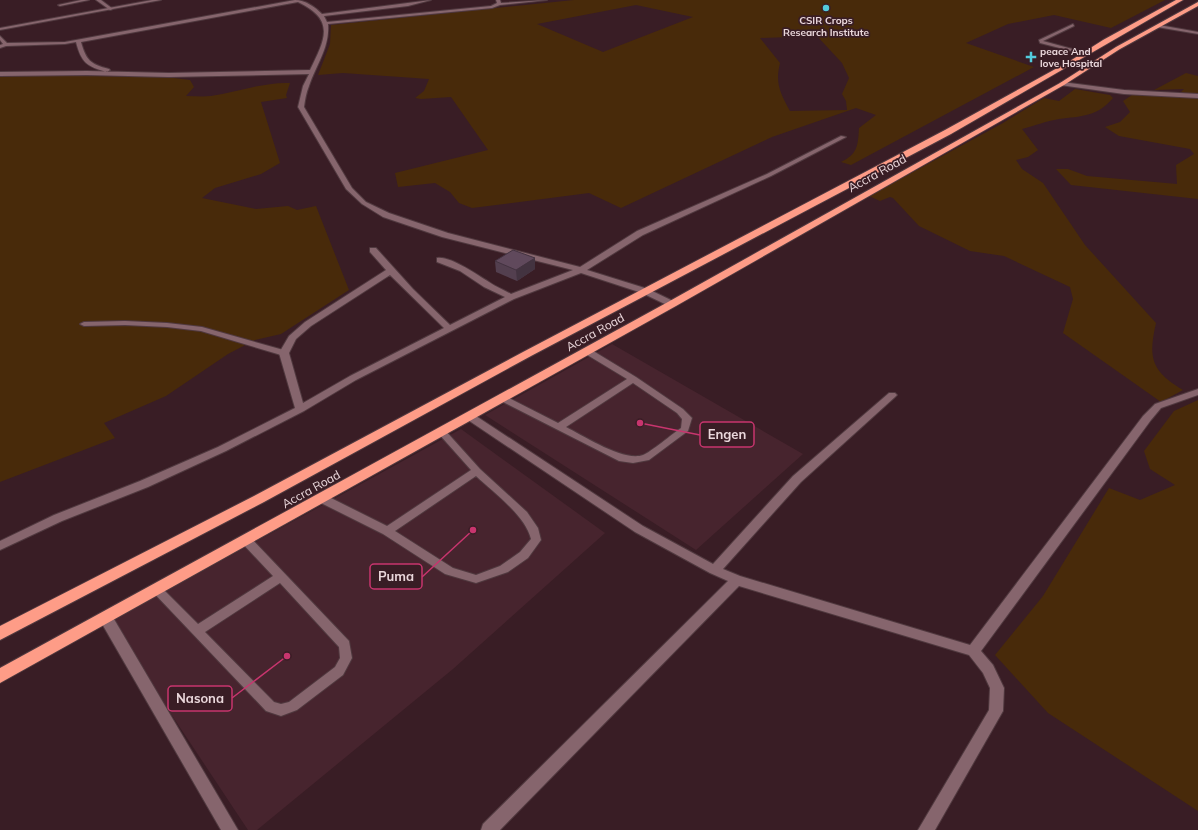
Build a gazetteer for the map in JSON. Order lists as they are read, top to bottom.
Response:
{
  "streets": {
    "highway": ["Accra Road"]
  },
  "places": {
    "other": [
      "CSIR Crops Research Institute",
      "Engen",
      "Puma",
      "Nasona"
    ],
    "health": ["peace And love Hospital"]
  }
}
